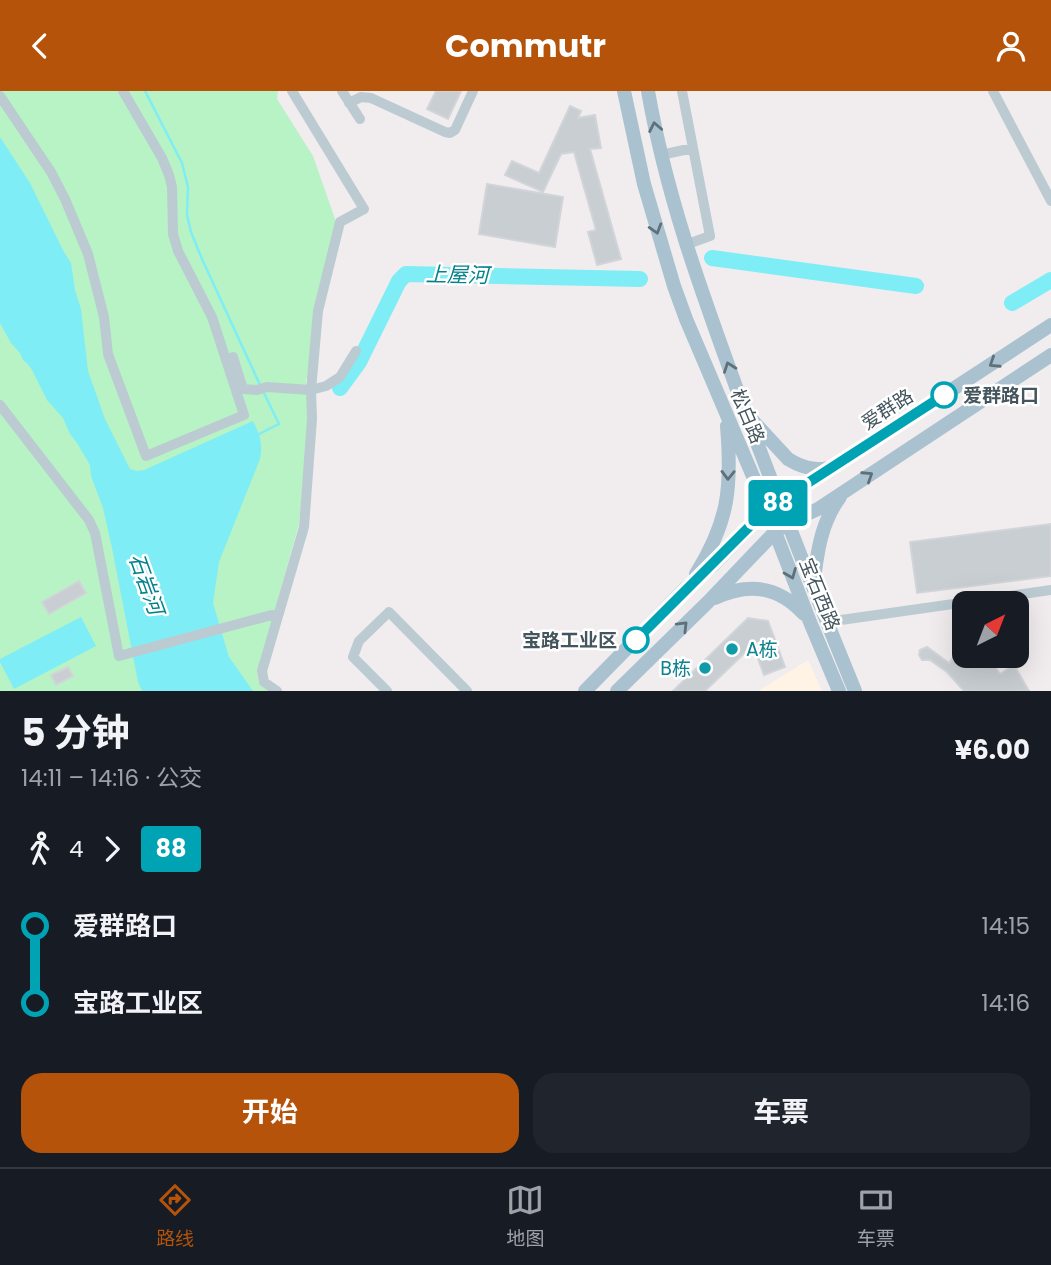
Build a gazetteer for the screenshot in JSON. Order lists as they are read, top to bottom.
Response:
{
  "streets": {
    "main road": ["爱群路", "松白路", "宝石西路"]
  },
  "crossings": [
    ["爱群路", "松白路"],
    ["爱群路", "宝石西路"],
    ["松白路", "宝石西路"]
  ],
  "water": ["上屋河", "石岩河"],
  "places": [
    "爱群路口",
    "宝路工业区",
    "A栋",
    "B栋"
  ],
  "lines": ["bus line 88"],
  "north": "top right",
  "page": {
    "header": "Commutr",
    "on_map": "88",
    "heading": ["5 分钟", "14:11 – 14:16 · 公交", "¥6.00"],
    "legs": ["4", "88"],
    "list": [
      {
        "name": "爱群路口",
        "value": "14:15"
      },
      {
        "name": "宝路工业区",
        "value": "14:16"
      }
    ],
    "buttons": ["开始", "车票"],
    "tabs": ["路线", "地图", "车票"]
  }
}
